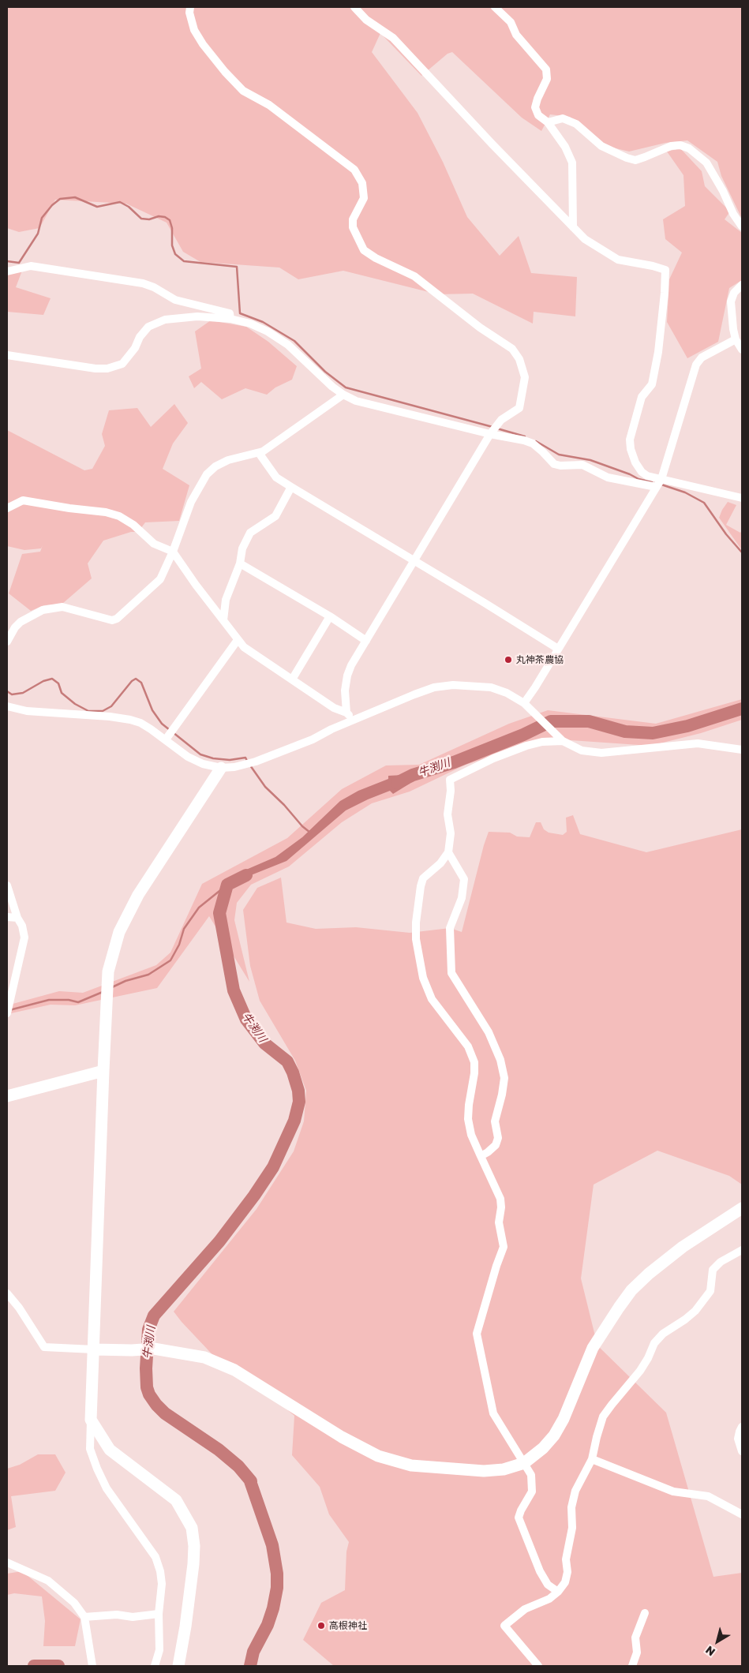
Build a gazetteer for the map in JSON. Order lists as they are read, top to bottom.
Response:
{
  "water": ["牛渕川"],
  "places": ["丸神茶農協", "高根神社"],
  "north": "bottom left"
}
